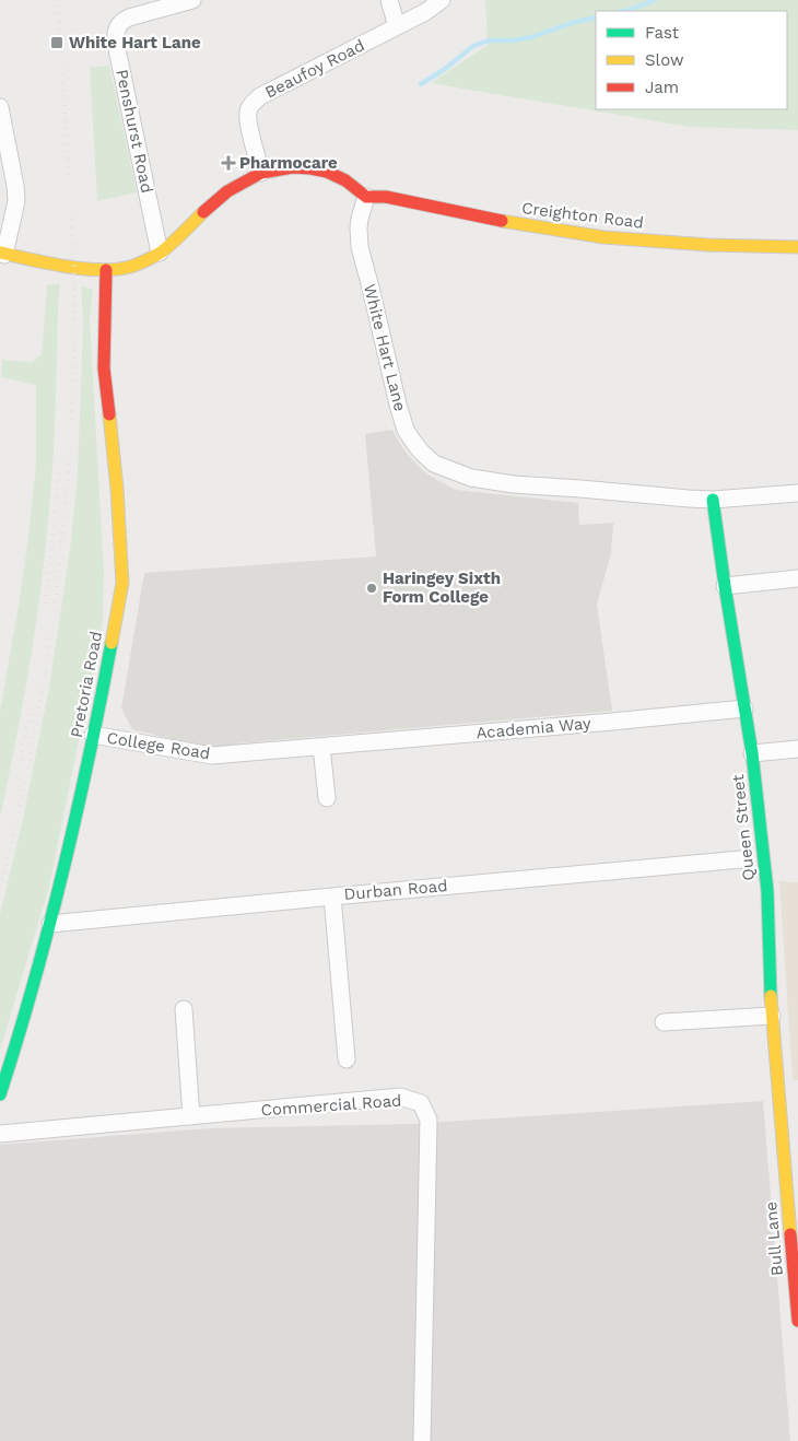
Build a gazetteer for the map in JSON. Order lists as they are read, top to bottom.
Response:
{
  "streets": {
    "street": [
      "Beaufoy Road",
      "Penshurst Road",
      "Creighton Road",
      "White Hart Lane",
      "Pretoria Road",
      "Academia Way",
      "College Road",
      "Queen Street",
      "Durban Road",
      "Commercial Road",
      "Bull Lane"
    ]
  },
  "crossings": [
    ["Creighton Road", "White Hart Lane"],
    ["White Hart Lane", "Queen Street"],
    ["Pretoria Road", "College Road"],
    ["Pretoria Road", "Durban Road"],
    ["Academia Way", "College Road"],
    ["Academia Way", "Queen Street"],
    ["Queen Street", "Bull Lane"]
  ],
  "places": {
    "transit": ["White Hart Lane"],
    "health": ["Pharmocare"],
    "other": ["Haringey Sixth Form College"]
  },
  "legend": ["Fast", "Slow", "Jam"]
}
